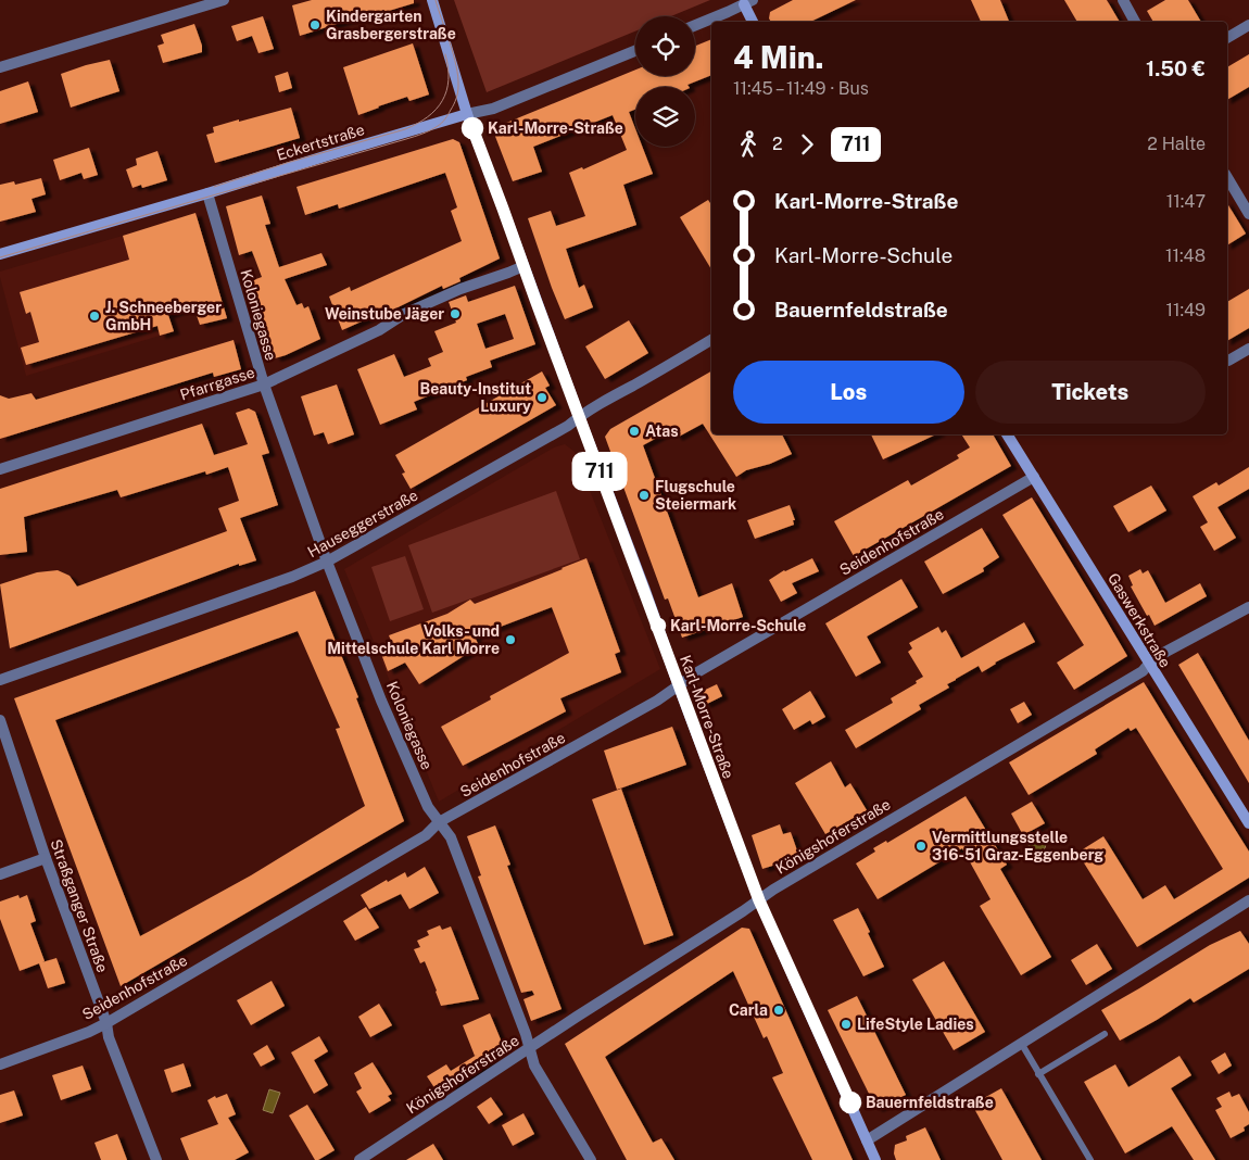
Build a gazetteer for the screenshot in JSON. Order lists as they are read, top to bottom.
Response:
{
  "streets": {
    "main road": ["Eckertstraße", "Gaswerkstraße", "Karl-Morre-Straße"],
    "street": [
      "Koloniegasse",
      "Pfarrgasse",
      "Hauseggerstraße",
      "Seidenhofstraße",
      "Königshoferstraße",
      "Straßganger Straße"
    ]
  },
  "crossings": [
    ["Eckertstraße", "Koloniegasse"],
    ["Eckertstraße", "Karl-Morre-Straße"],
    ["Koloniegasse", "Pfarrgasse"],
    ["Koloniegasse", "Hauseggerstraße"],
    ["Koloniegasse", "Seidenhofstraße"],
    ["Koloniegasse", "Königshoferstraße"],
    ["Pfarrgasse", "Karl-Morre-Straße"],
    ["Hauseggerstraße", "Karl-Morre-Straße"],
    ["Seidenhofstraße", "Gaswerkstraße"],
    ["Seidenhofstraße", "Karl-Morre-Straße"],
    ["Seidenhofstraße", "Straßganger Straße"],
    ["Gaswerkstraße", "Königshoferstraße"],
    ["Karl-Morre-Straße", "Königshoferstraße"]
  ],
  "places": [
    "Kindergarten Grasbergerstraße",
    "Karl-Morre-Straße",
    "Weinstube Jäger",
    "J. Schneeberger GmbH",
    "Beauty-Institut Luxury",
    "Atas",
    "Flugschule Steiermark",
    "Karl-Morre-Schule",
    "Volks- und Mittelschule Karl Morre",
    "Vermittlungsstelle 316-51 Graz-Eggenberg",
    "Carla",
    "LifeStyle Ladies",
    "Bauernfeldstraße"
  ],
  "lines": ["bus line 711"],
  "page": {
    "on_map": "711",
    "heading": ["4 Min.", "11:45 – 11:49 · Bus", "1.50 €"],
    "legs": ["2", "711", "2 Halte"],
    "list": [
      {
        "name": "Karl-Morre-Straße",
        "value": "11:47"
      },
      {
        "name": "Karl-Morre-Schule",
        "value": "11:48"
      },
      {
        "name": "Bauernfeldstraße",
        "value": "11:49"
      }
    ],
    "buttons": ["Los", "Tickets"]
  }
}
